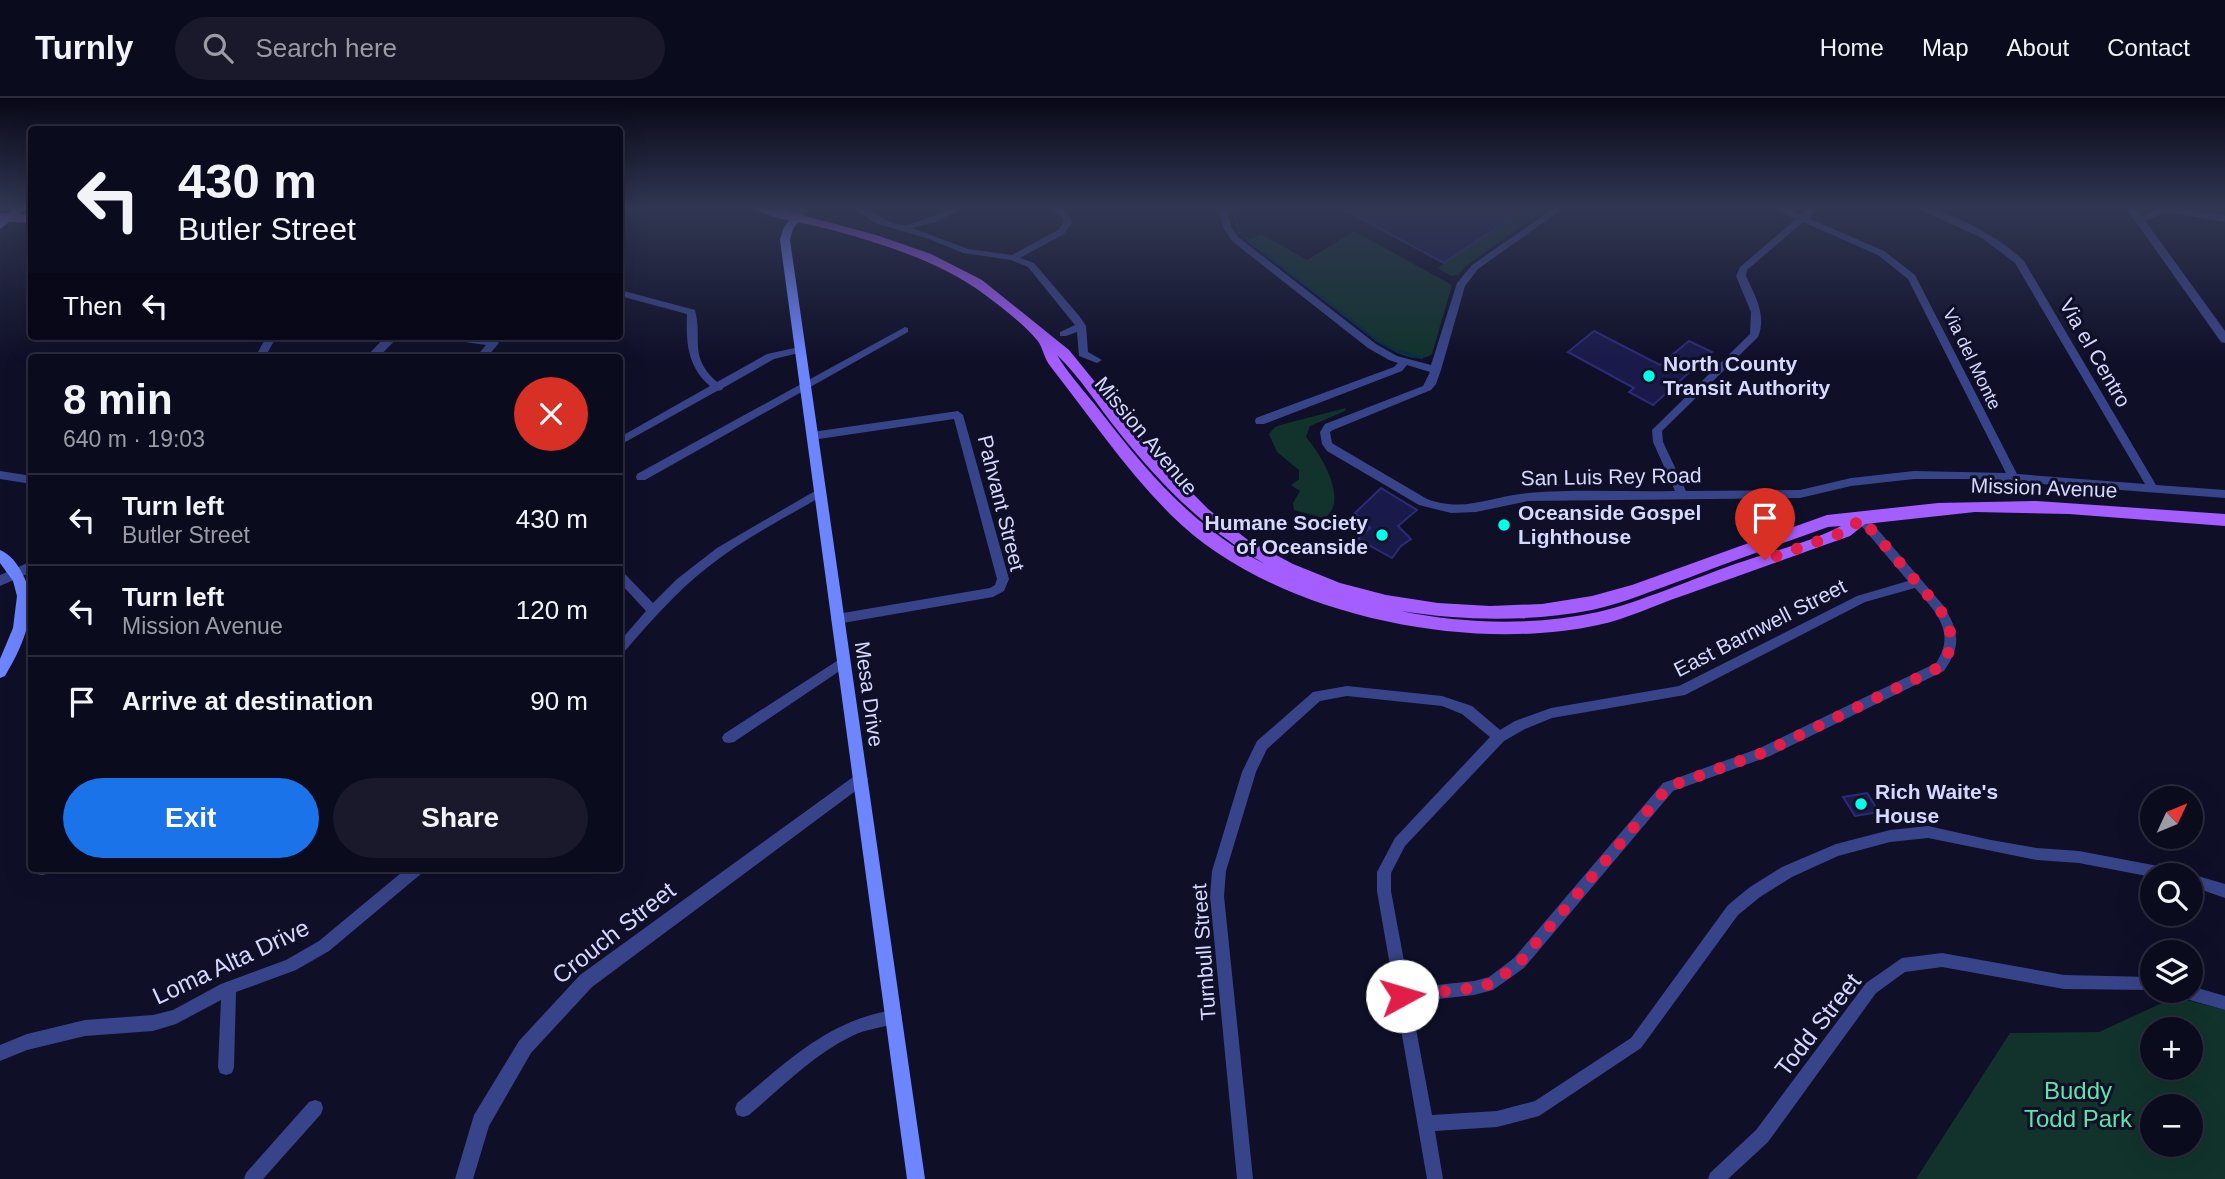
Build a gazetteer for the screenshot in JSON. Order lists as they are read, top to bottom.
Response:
{
  "streets": {
    "main road": ["Mission Avenue", "Mesa Drive"],
    "street": [
      "Via el Centro",
      "Via del Monte",
      "San Luis Rey Road",
      "Pahvant Street",
      "East Barnwell Street",
      "Crouch Street",
      "Turnbull Street",
      "Loma Alta Drive",
      "Todd Street"
    ]
  },
  "crossings": [
    ["Via el Centro", "San Luis Rey Road"],
    ["Via del Monte", "San Luis Rey Road"],
    ["Pahvant Street", "Mesa Drive"],
    ["East Barnwell Street", "Turnbull Street"],
    ["Mesa Drive", "Crouch Street"]
  ],
  "parks": ["Buddy Todd Park"],
  "places": [
    "North County Transit Authority",
    "Oceanside Gospel Lighthouse",
    "Humane Society of Oceanside",
    "Rich Waite's House"
  ],
  "north": "top right",
  "page": {
    "header": "Turnly",
    "search": "Search here",
    "nav": [
      "Home",
      "Map",
      "About",
      "Contact"
    ],
    "turn": ["430 m", "Butler Street"],
    "then": "Then",
    "heading": ["8 min", "640 m · 19:03"],
    "list": [
      {
        "name": "Turn left",
        "note": "Butler Street",
        "value": "430 m"
      },
      {
        "name": "Turn left",
        "note": "Mission Avenue",
        "value": "120 m"
      },
      {
        "name": "Arrive at destination",
        "value": "90 m"
      }
    ],
    "buttons": ["Exit", "Share"],
    "map_buttons": ["+", "−"]
  }
}
